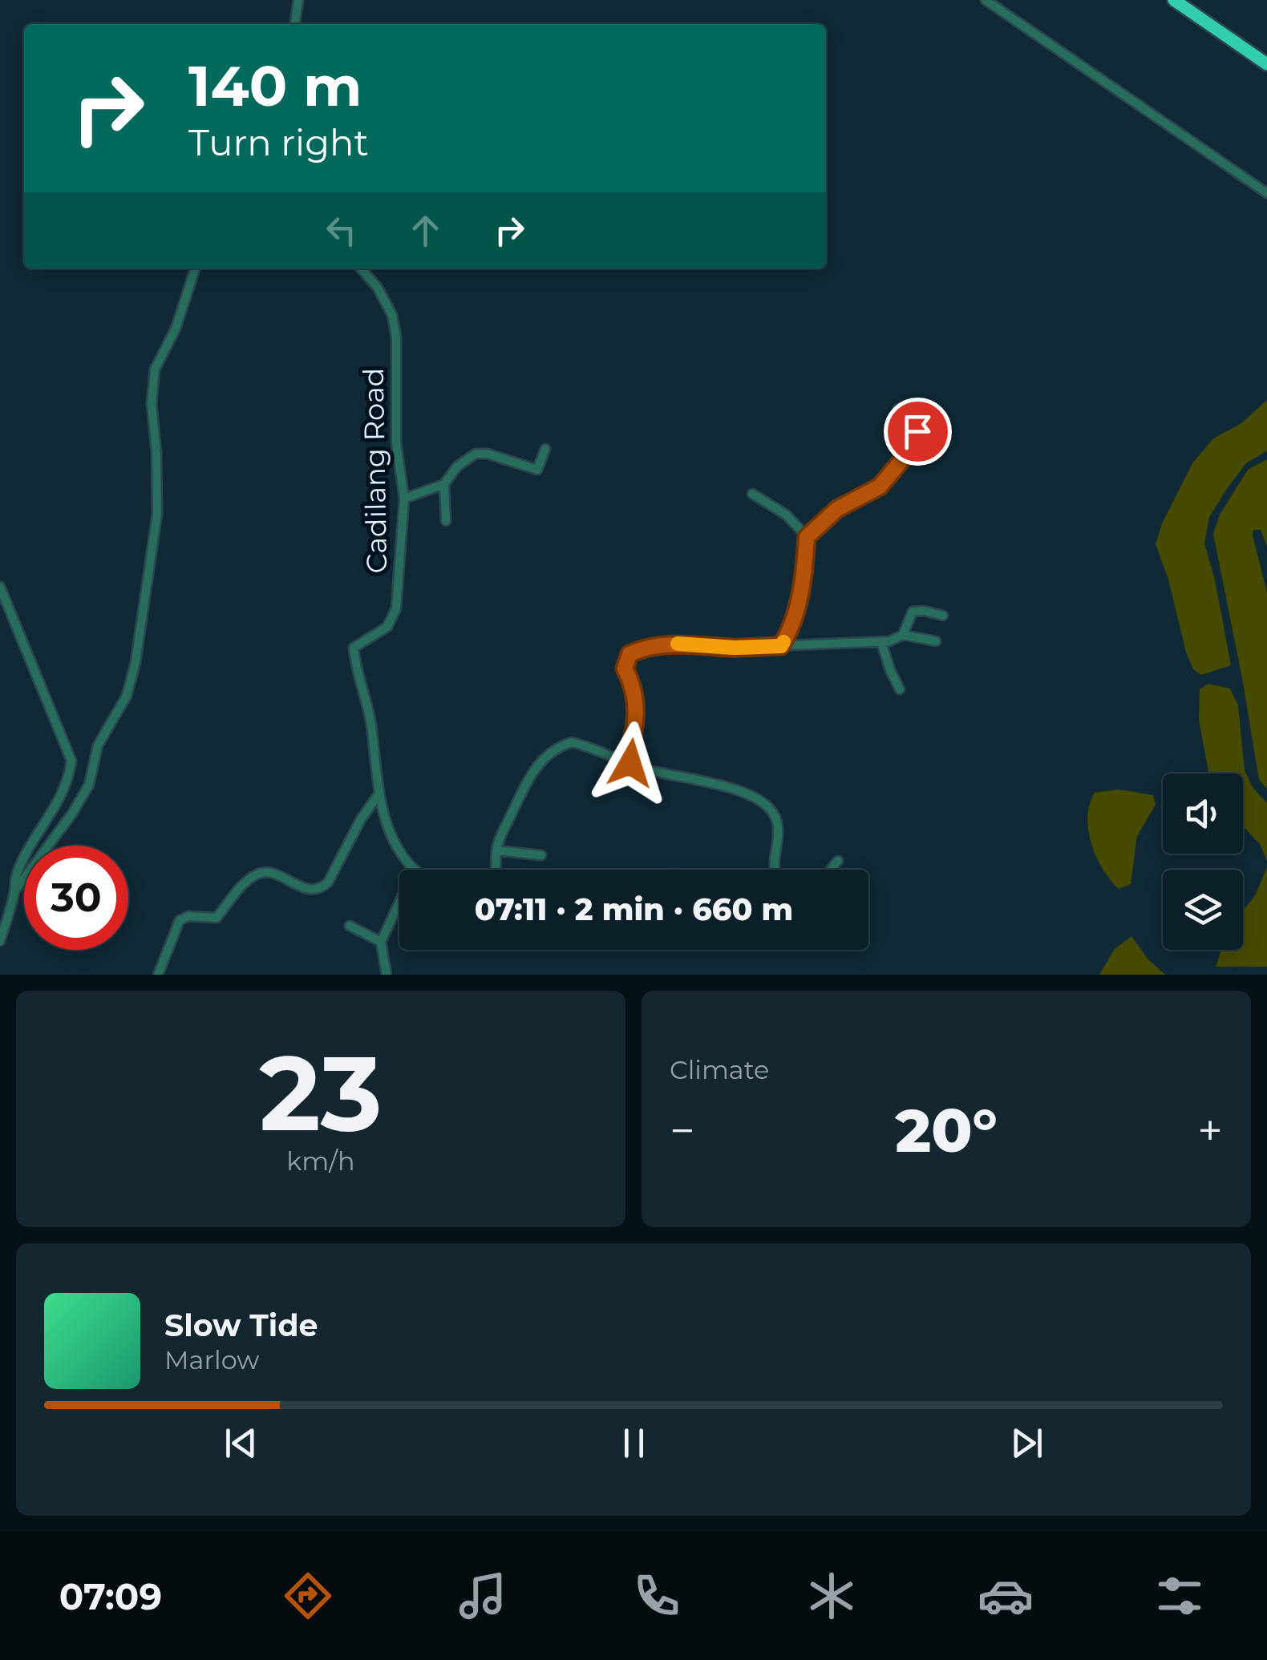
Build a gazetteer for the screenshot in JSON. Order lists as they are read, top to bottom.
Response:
{
  "streets": {
    "street": ["Cadilang Road"]
  },
  "page": {
    "turn": ["140 m", "Turn right"],
    "limit": "30",
    "trip": "07:11 · 2 min · 660 m",
    "tile": [
      ["23", "km/h"],
      "Climate"
    ],
    "heat": ["−", "20°", "+"],
    "song": ["Slow Tide", "Marlow"],
    "tabs": "07:09"
  }
}
